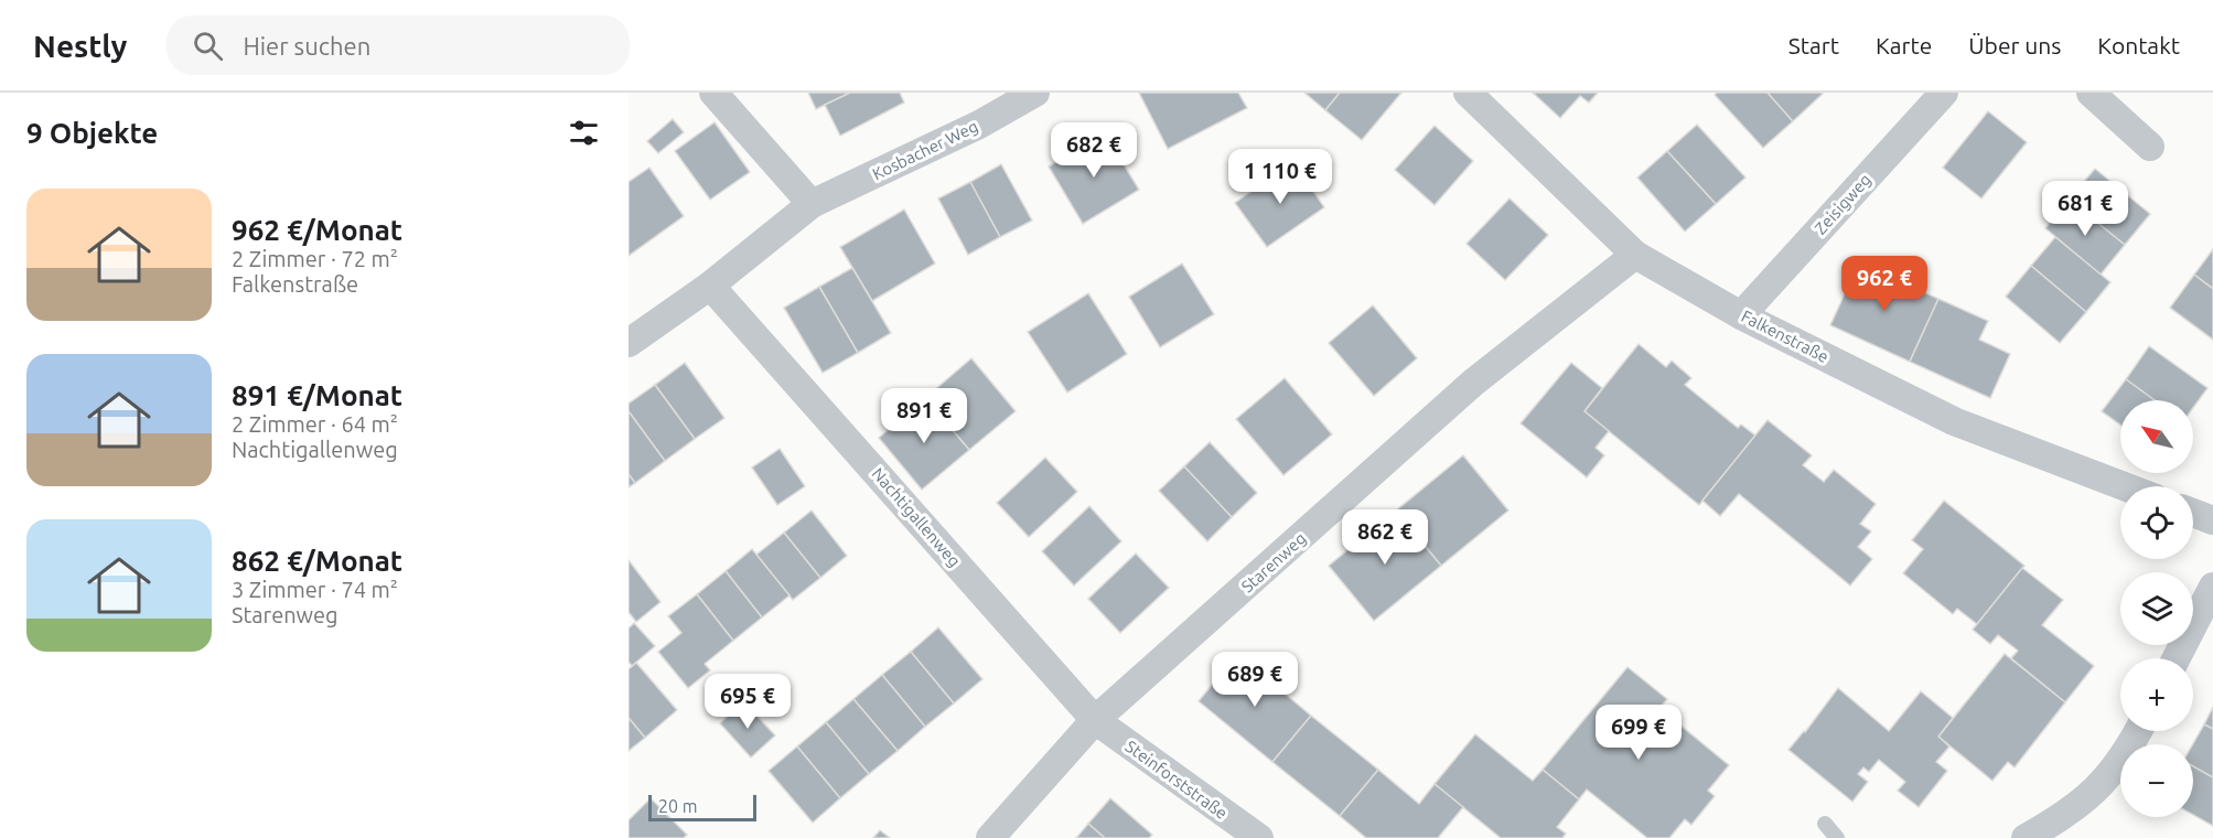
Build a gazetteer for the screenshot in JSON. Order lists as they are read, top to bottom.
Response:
{
  "streets": {
    "street": [
      "Kosbacher Weg",
      "Zeisigweg",
      "Falkenstraße",
      "Nachtigallenweg",
      "Starenweg",
      "Steinforststraße"
    ]
  },
  "crossings": [
    ["Kosbacher Weg", "Nachtigallenweg"],
    ["Zeisigweg", "Falkenstraße"],
    ["Falkenstraße", "Starenweg"],
    ["Nachtigallenweg", "Starenweg"],
    ["Nachtigallenweg", "Steinforststraße"],
    ["Starenweg", "Steinforststraße"]
  ],
  "scale_bar": "20 m",
  "north": "top left",
  "page": {
    "header": "Nestly",
    "search": "Hier suchen",
    "nav": [
      "Start",
      "Karte",
      "Über uns",
      "Kontakt"
    ],
    "heading": "9 Objekte",
    "price": [
      "682 €",
      "1 110 €",
      "681 €",
      "962 €",
      "891 €",
      "862 €",
      "689 €",
      "695 €",
      "699 €"
    ],
    "list": [
      {
        "name": "962 €/Monat",
        "note": "2 Zimmer · 72 m² · Falkenstraße"
      },
      {
        "name": "891 €/Monat",
        "note": "2 Zimmer · 64 m² · Nachtigallenweg"
      },
      {
        "name": "862 €/Monat",
        "note": "3 Zimmer · 74 m² · Starenweg"
      }
    ],
    "map_buttons": ["+", "−"],
    "scale": "20 m"
  }
}
